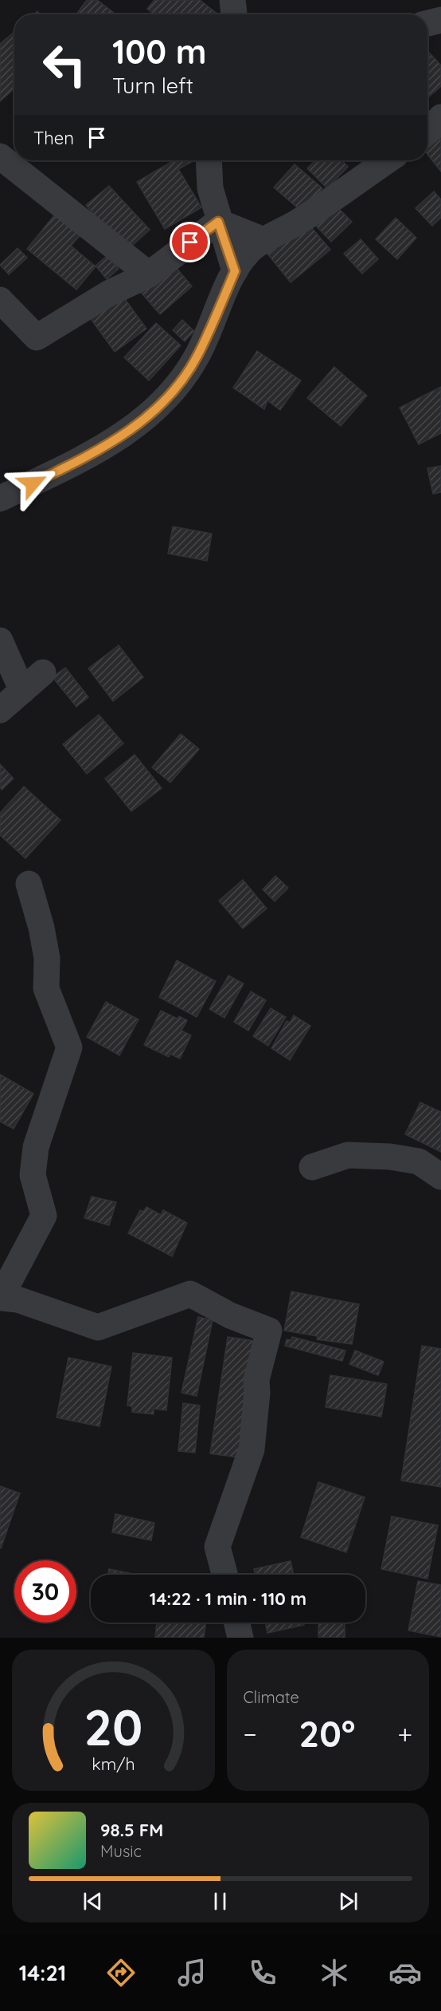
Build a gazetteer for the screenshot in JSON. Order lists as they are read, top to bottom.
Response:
{
  "page": {
    "turn": ["100 m", "Turn left"],
    "then": "Then",
    "limit": "30",
    "trip": "14:22 · 1 min · 110 m",
    "tile": "Climate",
    "heat": ["−", "20°", "+"],
    "song": ["98.5 FM", "Music"],
    "tabs": "14:21",
    "gauge": ["20", "km/h"]
  }
}
